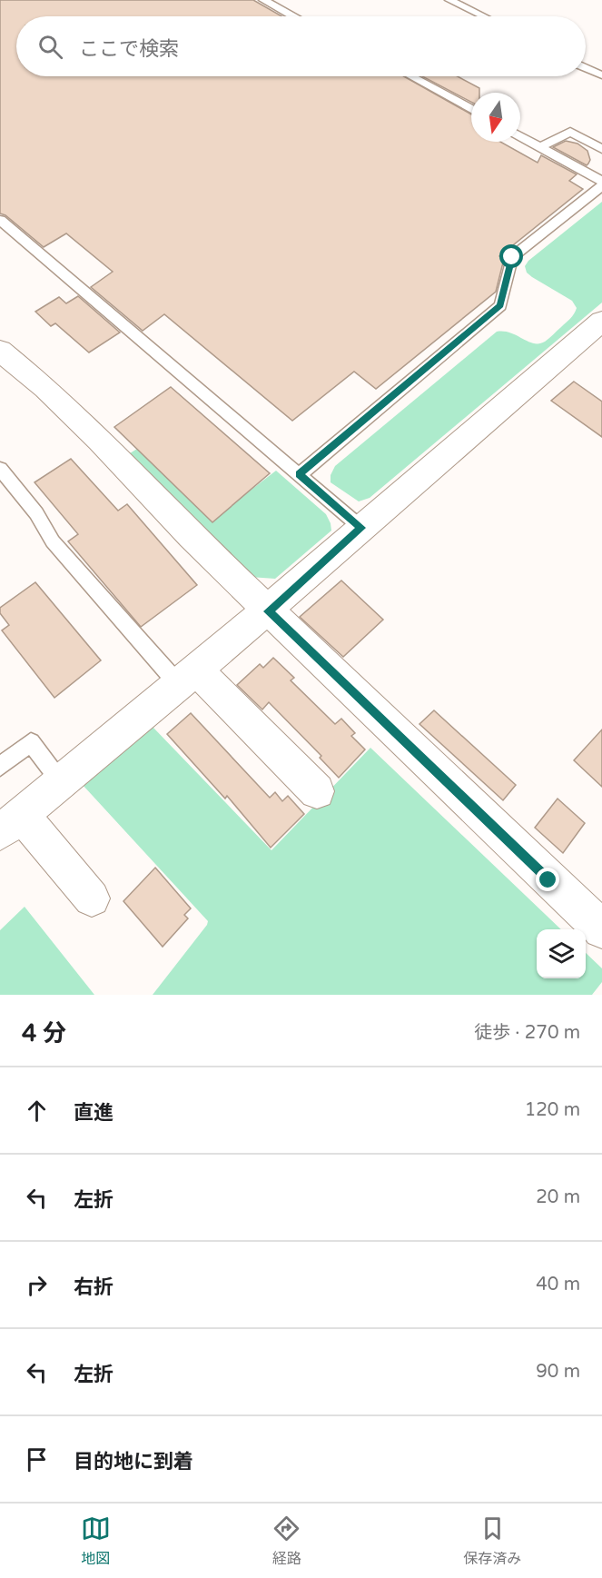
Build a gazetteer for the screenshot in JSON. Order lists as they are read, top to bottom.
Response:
{
  "north": "bottom",
  "page": {
    "search": "ここで検索",
    "heading": ["4 分", "徒歩 · 270 m"],
    "list": [
      ["直進", "120 m"],
      ["左折", "20 m"],
      ["右折", "40 m"],
      ["左折", "90 m"],
      "目的地に到着"
    ],
    "nav": ["地図", "経路", "保存済み"]
  }
}
